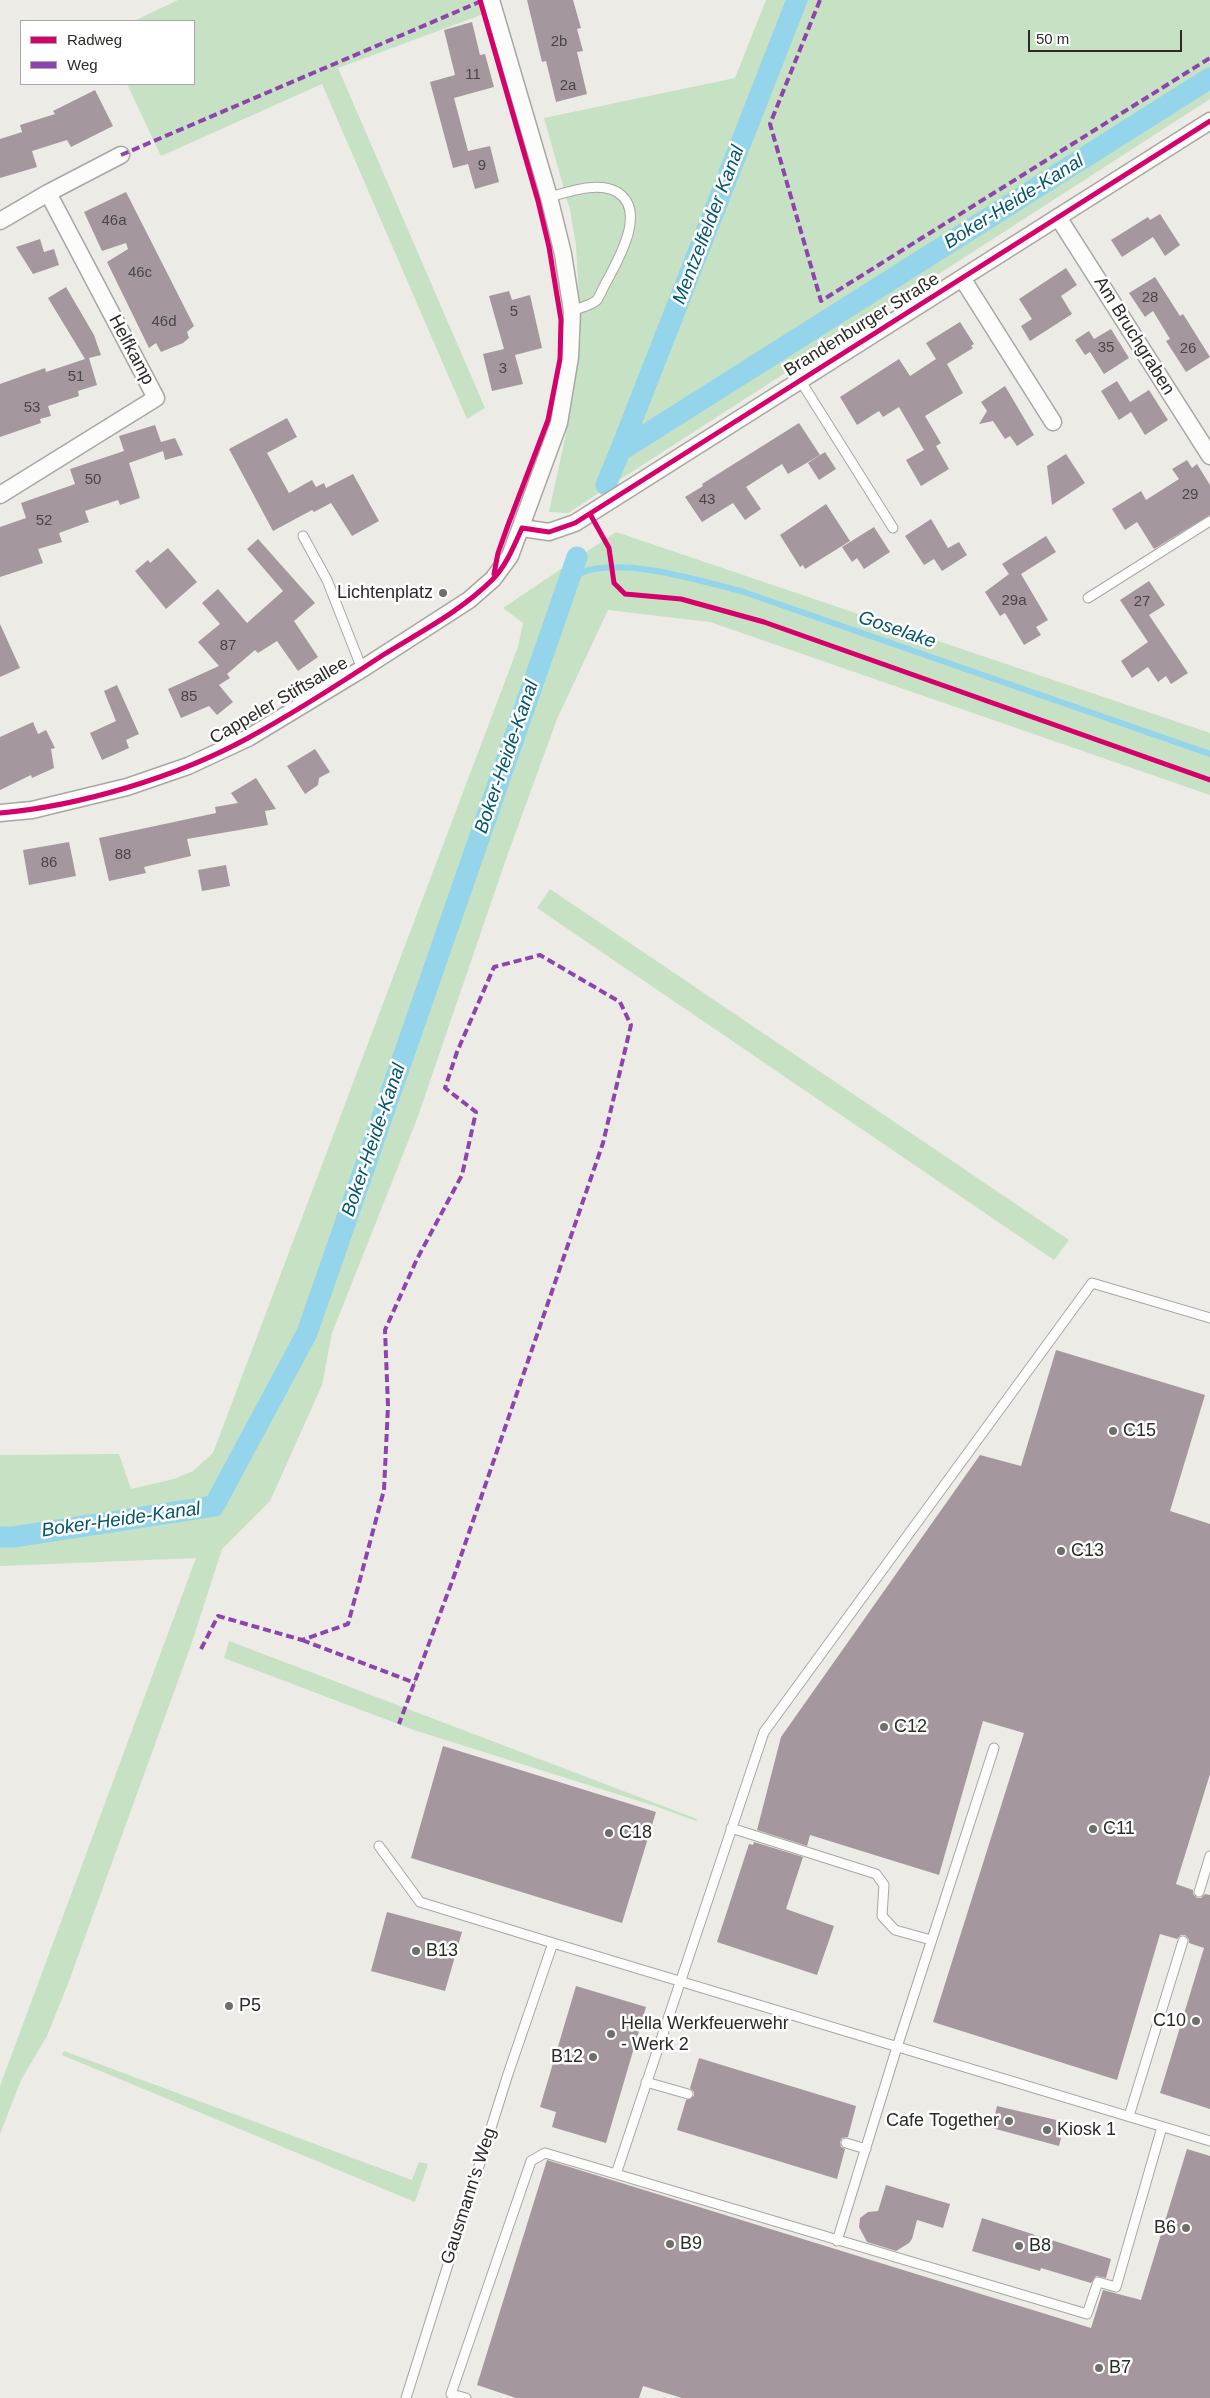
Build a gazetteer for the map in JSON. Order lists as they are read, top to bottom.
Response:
{
  "streets": {
    "street": [
      "Brandenburger Straße",
      "Am Bruchgraben",
      "Helfkamp",
      "Cappeler Stiftsallee"
    ],
    "lane": ["Gausmann's Weg"]
  },
  "crossings": [
    ["Brandenburger Straße", "Am Bruchgraben"],
    ["Brandenburger Straße", "Cappeler Stiftsallee"]
  ],
  "water": ["Boker-Heide-Kanal", "Mentzelfelder Kanal", "Goselake"],
  "places": [
    "Lichtenplatz",
    "C15",
    "C13",
    "C12",
    "C11",
    "C18",
    "B13",
    "P5",
    "C10",
    "Hella Werkfeuerwehr - Werk 2",
    "B12",
    "Cafe Together",
    "Kiosk 1",
    "B6",
    "B9",
    "B8",
    "B7"
  ],
  "house_numbers": [
    "2b",
    "11",
    "2a",
    "9",
    "46a",
    "46c",
    "28",
    "5",
    "46d",
    "35",
    "26",
    "3",
    "51",
    "53",
    "50",
    "29",
    "43",
    "52",
    "29a",
    "27",
    "87",
    "85",
    "88",
    "86"
  ],
  "legend": ["Radweg", "Weg"],
  "scale_bar": "50 m"
}
